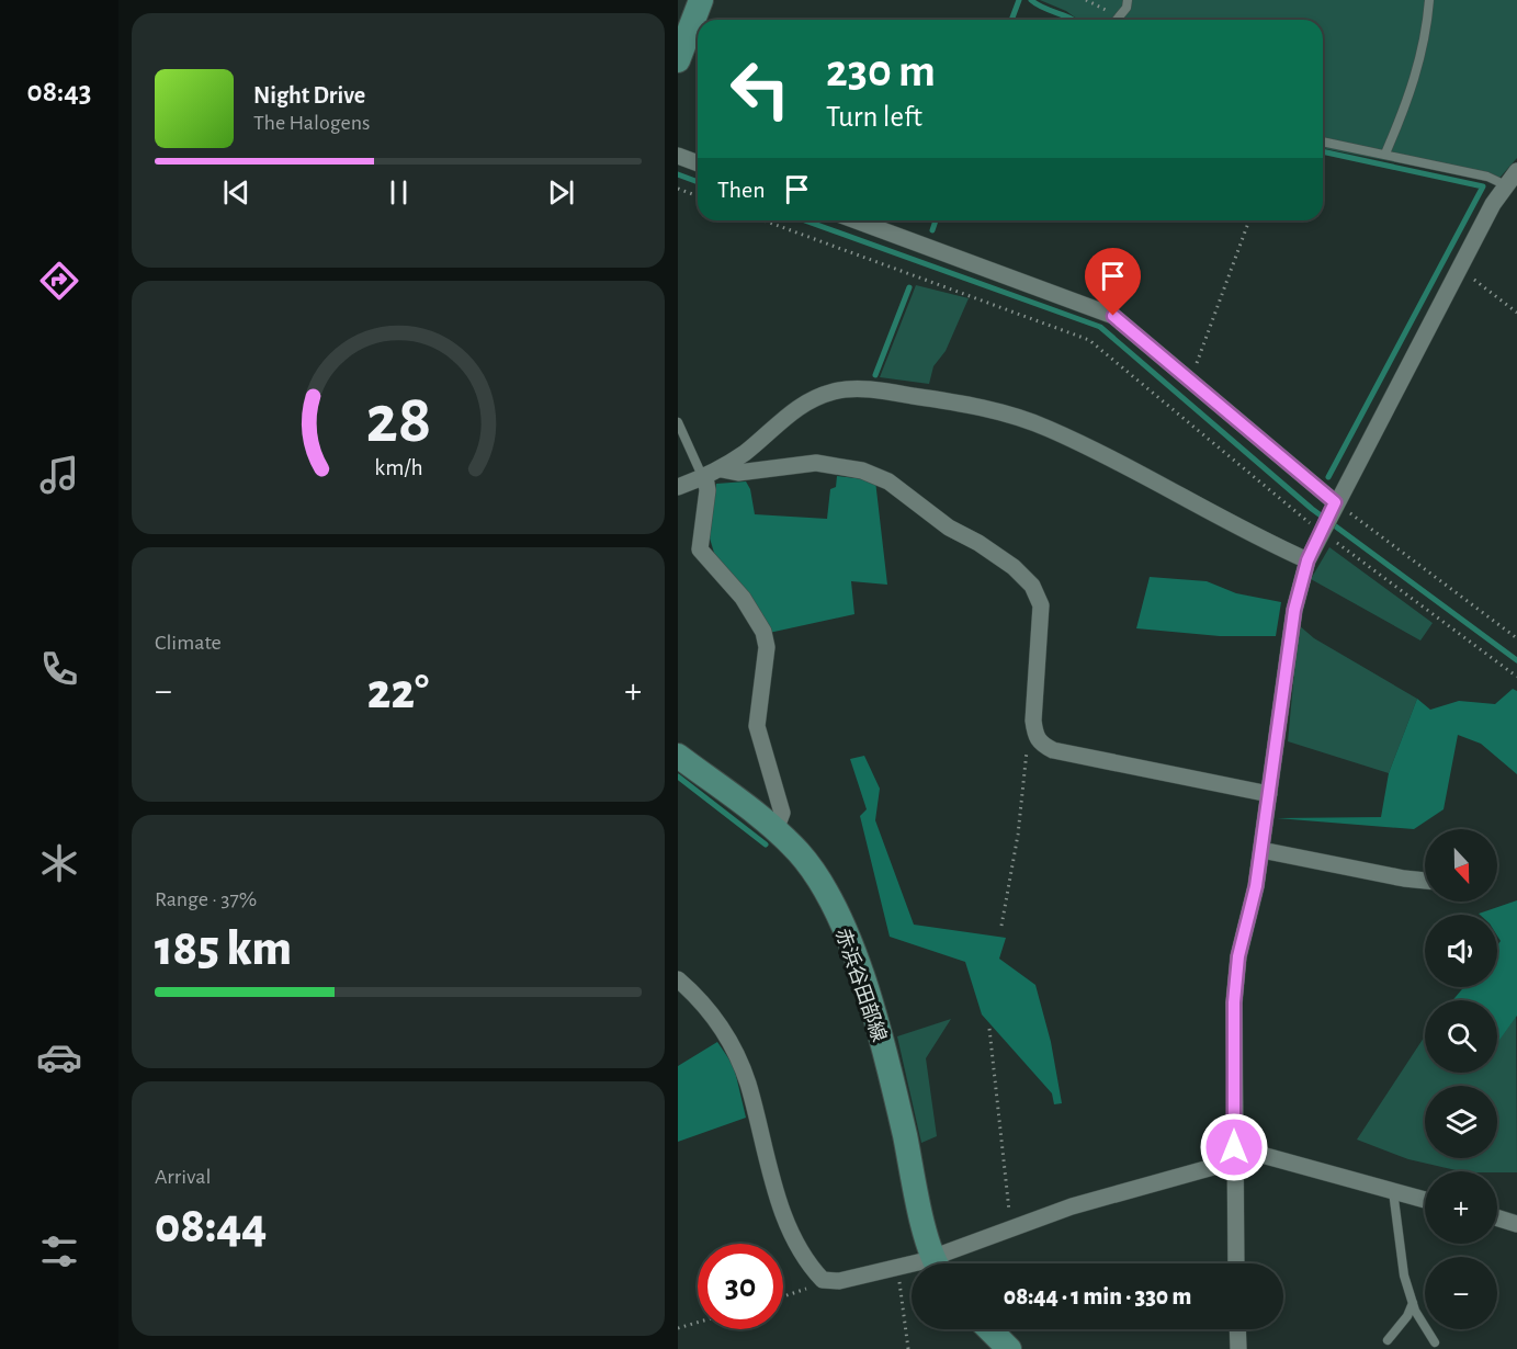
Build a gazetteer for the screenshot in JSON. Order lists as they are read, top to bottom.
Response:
{
  "streets": {
    "main road": ["赤浜谷田部線"]
  },
  "north": "bottom",
  "page": {
    "tabs": "08:43",
    "turn": ["230 m", "Turn left"],
    "song": ["Night Drive", "The Halogens"],
    "then": "Then",
    "tile": [
      "Climate",
      ["Range · 37%", "185 km"],
      ["Arrival", "08:44"]
    ],
    "heat": ["−", "22°", "+"],
    "map_buttons": ["+", "−"],
    "limit": "30",
    "trip": "08:44 · 1 min · 330 m",
    "gauge": ["28", "km/h"]
  }
}
